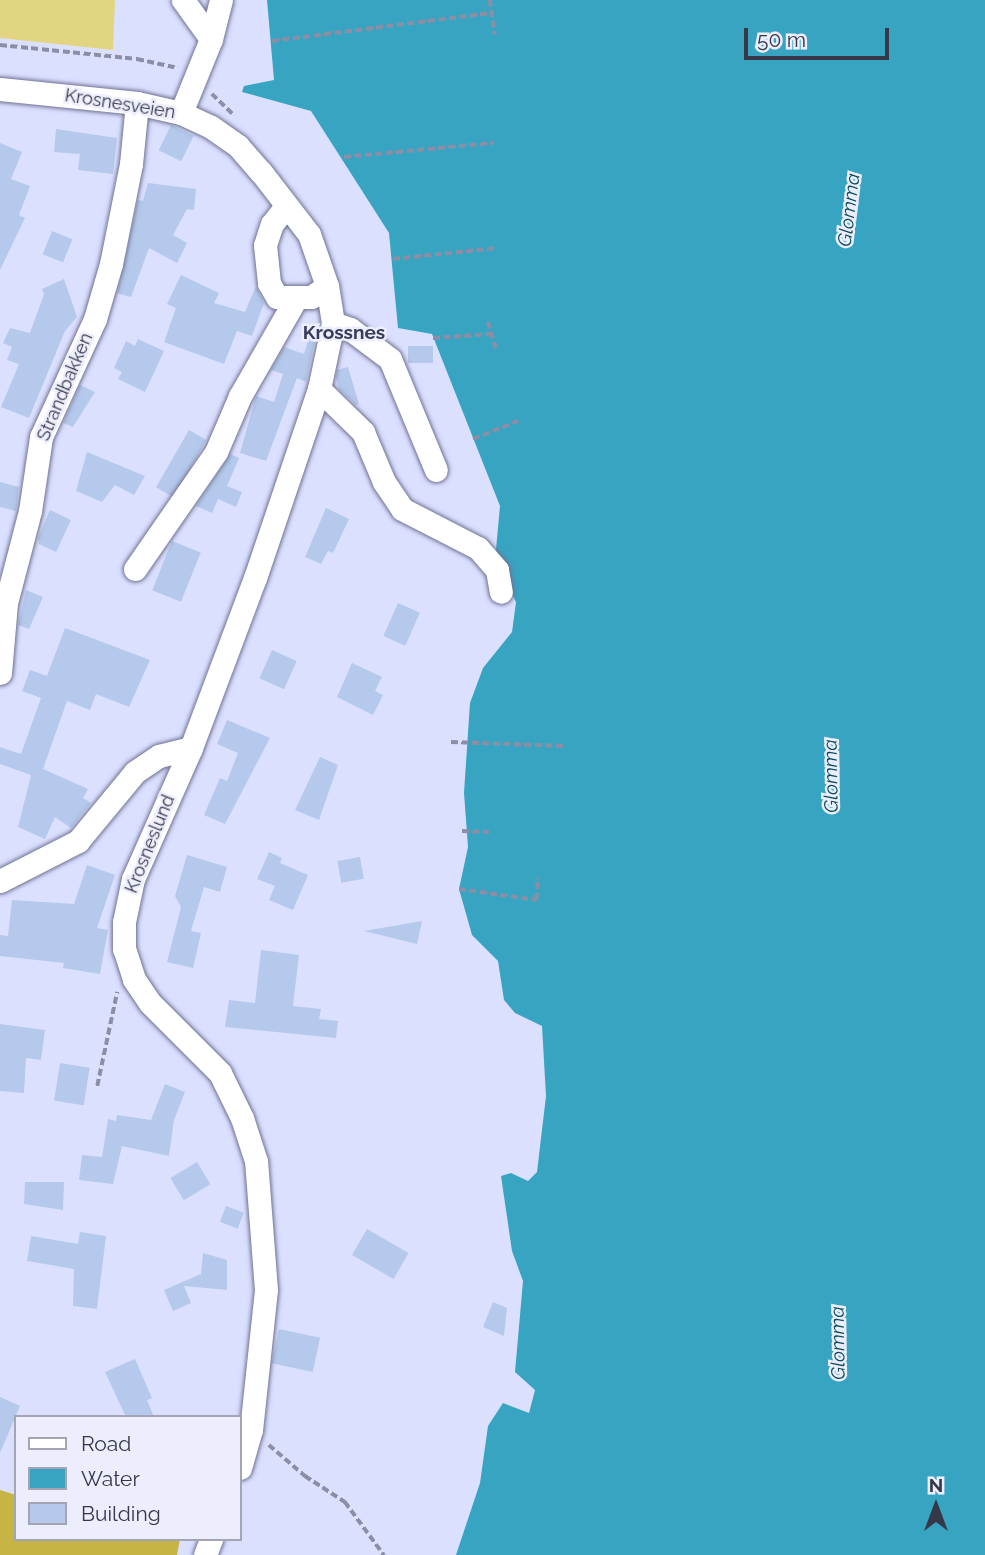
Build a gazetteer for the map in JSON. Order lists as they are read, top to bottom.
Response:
{
  "streets": {
    "street": ["Krosnesveien", "Strandbakken", "Krosneslund"]
  },
  "crossings": [
    ["Krosnesveien", "Strandbakken"],
    ["Krosnesveien", "Krosneslund"]
  ],
  "districts": ["Krossnes"],
  "water": ["Glomma"],
  "legend": ["Road", "Water", "Building"],
  "scale_bar": "50 m",
  "north": "top"
}
